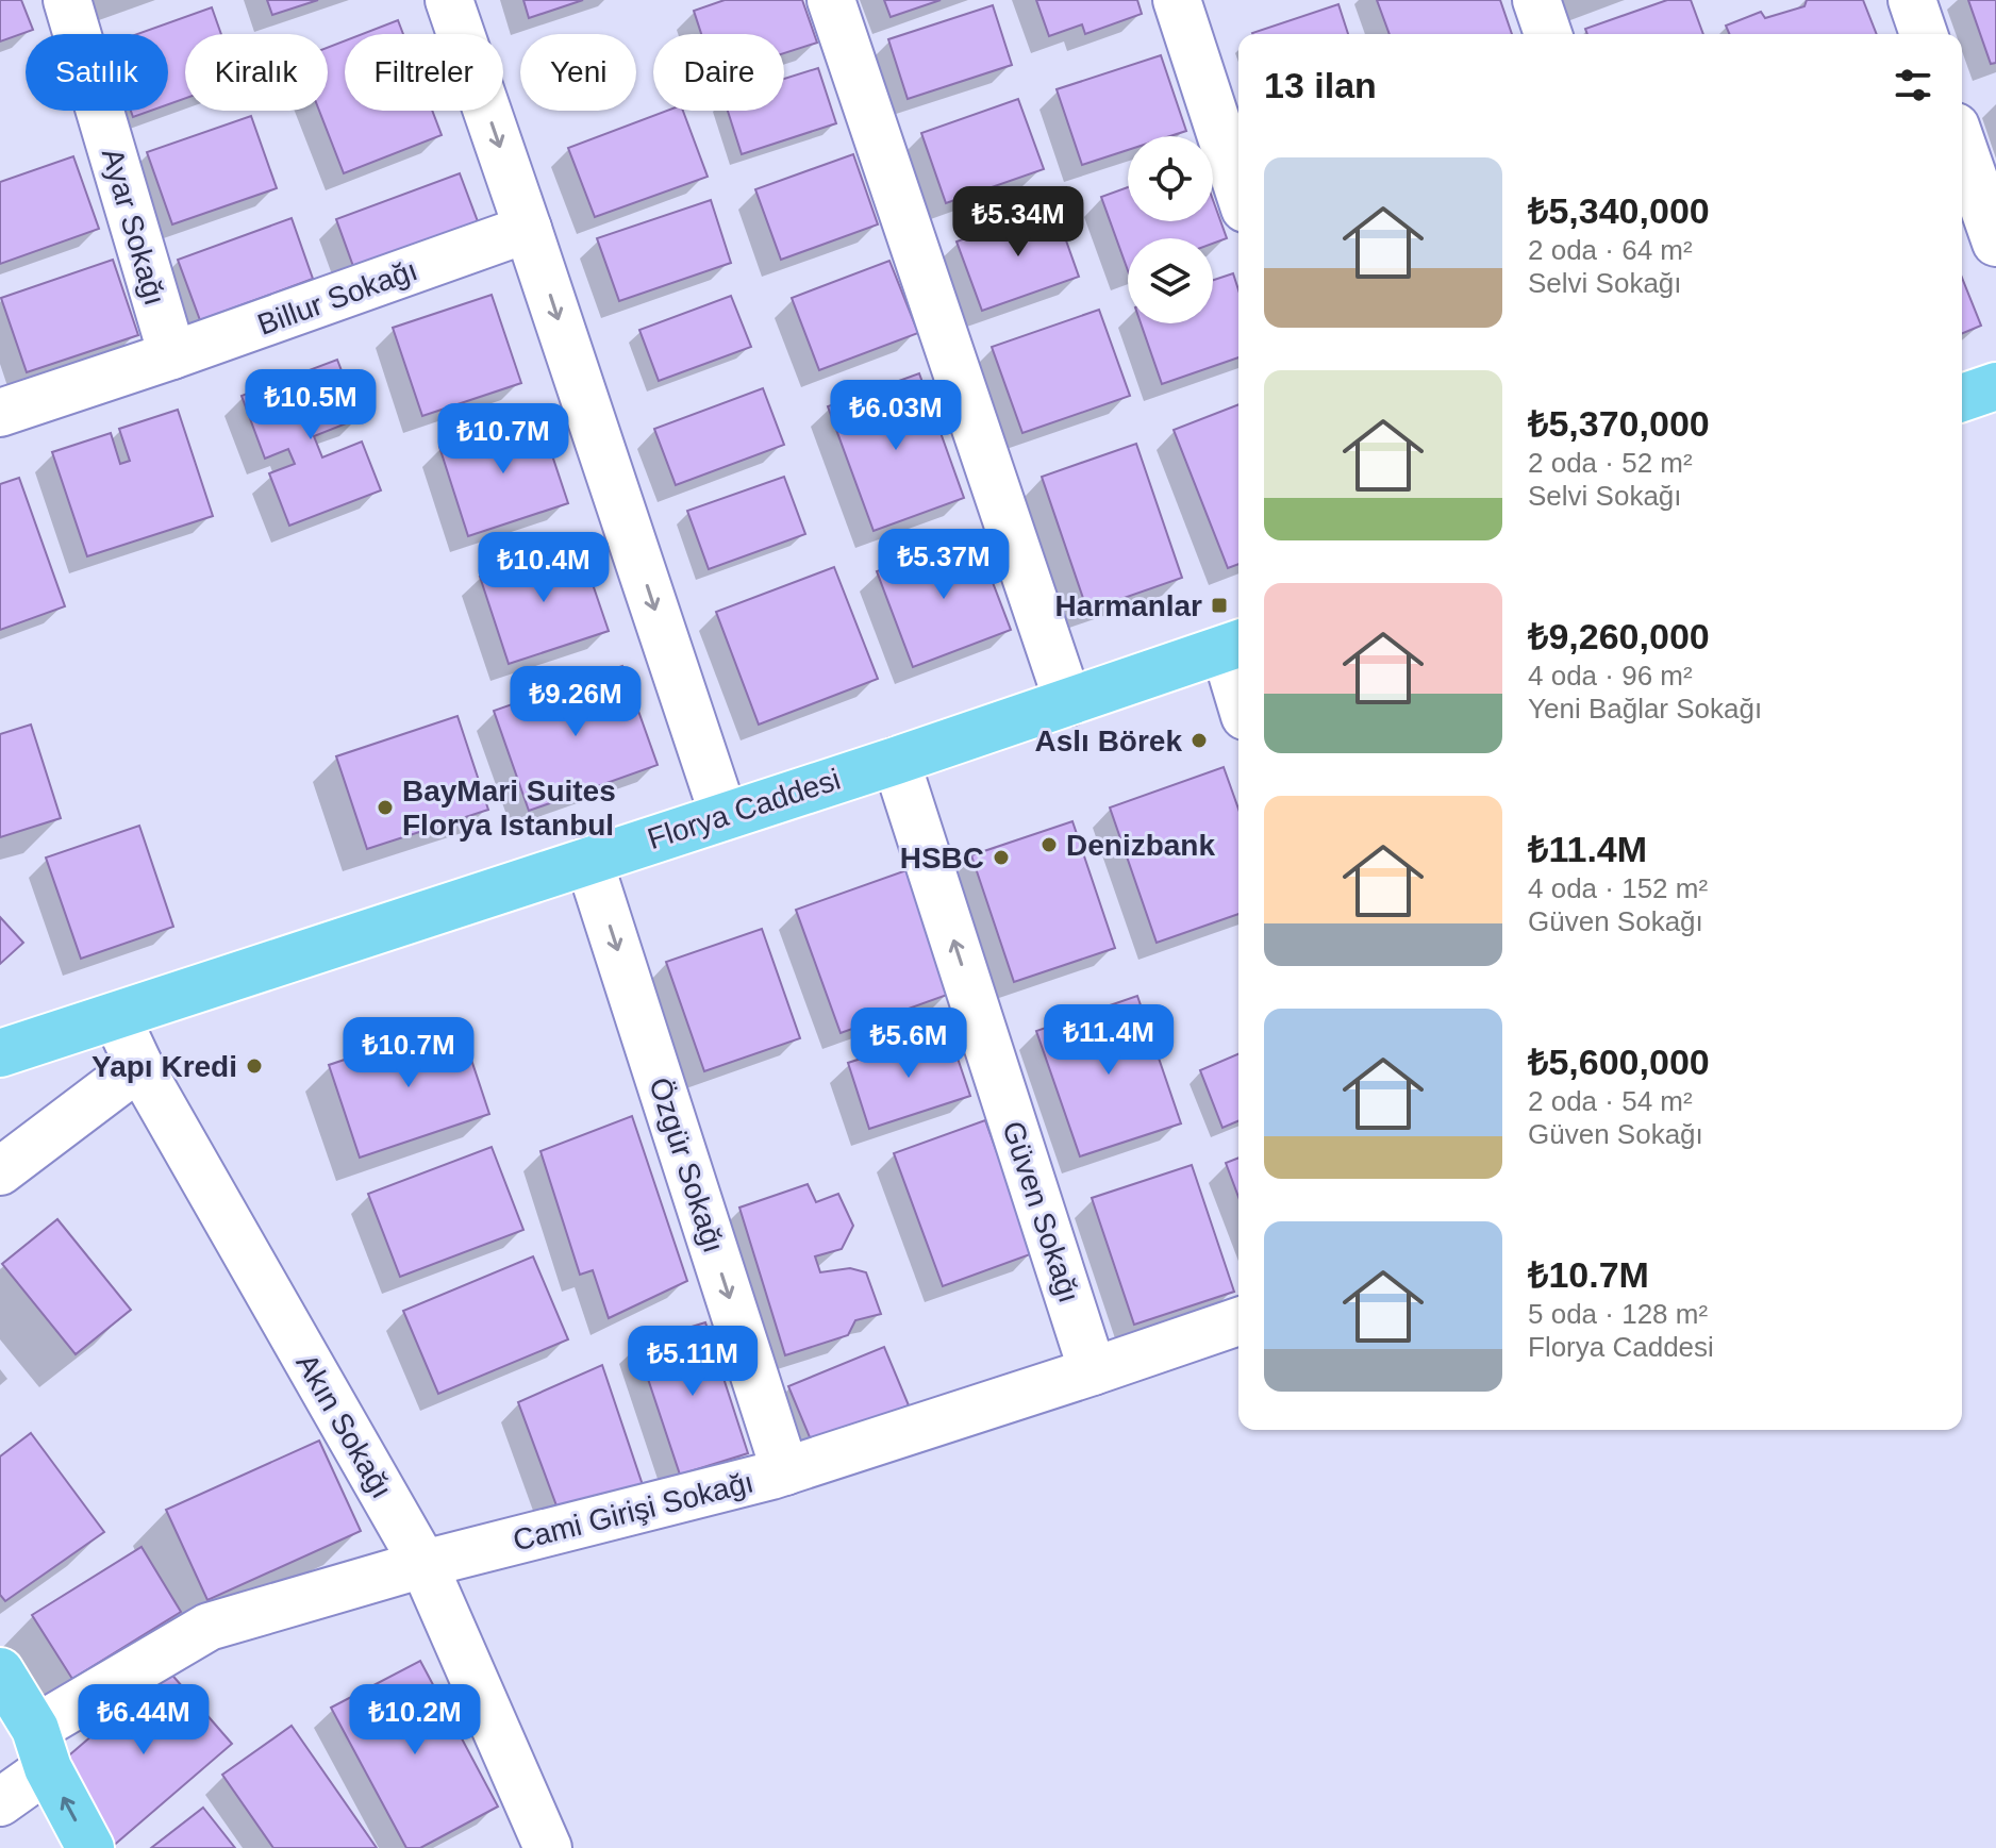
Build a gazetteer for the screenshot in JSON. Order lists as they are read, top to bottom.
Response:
{
  "streets": {
    "main road": ["Florya Caddesi"],
    "street": [
      "Ayar Sokağı",
      "Billur Sokağı",
      "Özgür Sokağı",
      "Güven Sokağı",
      "Akın Sokağı",
      "Cami Girişi Sokağı"
    ]
  },
  "crossings": [
    ["Ayar Sokağı", "Billur Sokağı"],
    ["Florya Caddesi", "Özgür Sokağı"],
    ["Florya Caddesi", "Güven Sokağı"],
    ["Florya Caddesi", "Akın Sokağı"],
    ["Özgür Sokağı", "Cami Girişi Sokağı"],
    ["Güven Sokağı", "Cami Girişi Sokağı"],
    ["Akın Sokağı", "Cami Girişi Sokağı"]
  ],
  "one_way": ["Özgür Sokağı", "Güven Sokağı"],
  "places": {
    "transit": ["Harmanlar"],
    "other": [
      "Aslı Börek",
      "BayMari Suites Florya Istanbul",
      "Denizbank",
      "HSBC",
      "Yapı Kredi"
    ]
  },
  "page": {
    "chip": [
      "Satılık",
      "Kiralık",
      "Filtreler",
      "Yeni",
      "Daire"
    ],
    "heading": "13 ilan",
    "list": [
      {
        "name": "₺5,340,000",
        "note": "2 oda · 64 m² · Selvi Sokağı"
      },
      {
        "name": "₺5,370,000",
        "note": "2 oda · 52 m² · Selvi Sokağı"
      },
      {
        "name": "₺9,260,000",
        "note": "4 oda · 96 m² · Yeni Bağlar Sokağı"
      },
      {
        "name": "₺11.4M",
        "note": "4 oda · 152 m² · Güven Sokağı"
      },
      {
        "name": "₺5,600,000",
        "note": "2 oda · 54 m² · Güven Sokağı"
      },
      {
        "name": "₺10.7M",
        "note": "5 oda · 128 m² · Florya Caddesi"
      }
    ],
    "price": [
      "₺5.34M",
      "₺10.5M",
      "₺6.03M",
      "₺10.7M",
      "₺5.37M",
      "₺10.4M",
      "₺9.26M",
      "₺11.4M",
      "₺5.6M",
      "₺10.7M",
      "₺5.11M",
      "₺6.44M",
      "₺10.2M"
    ]
  }
}
